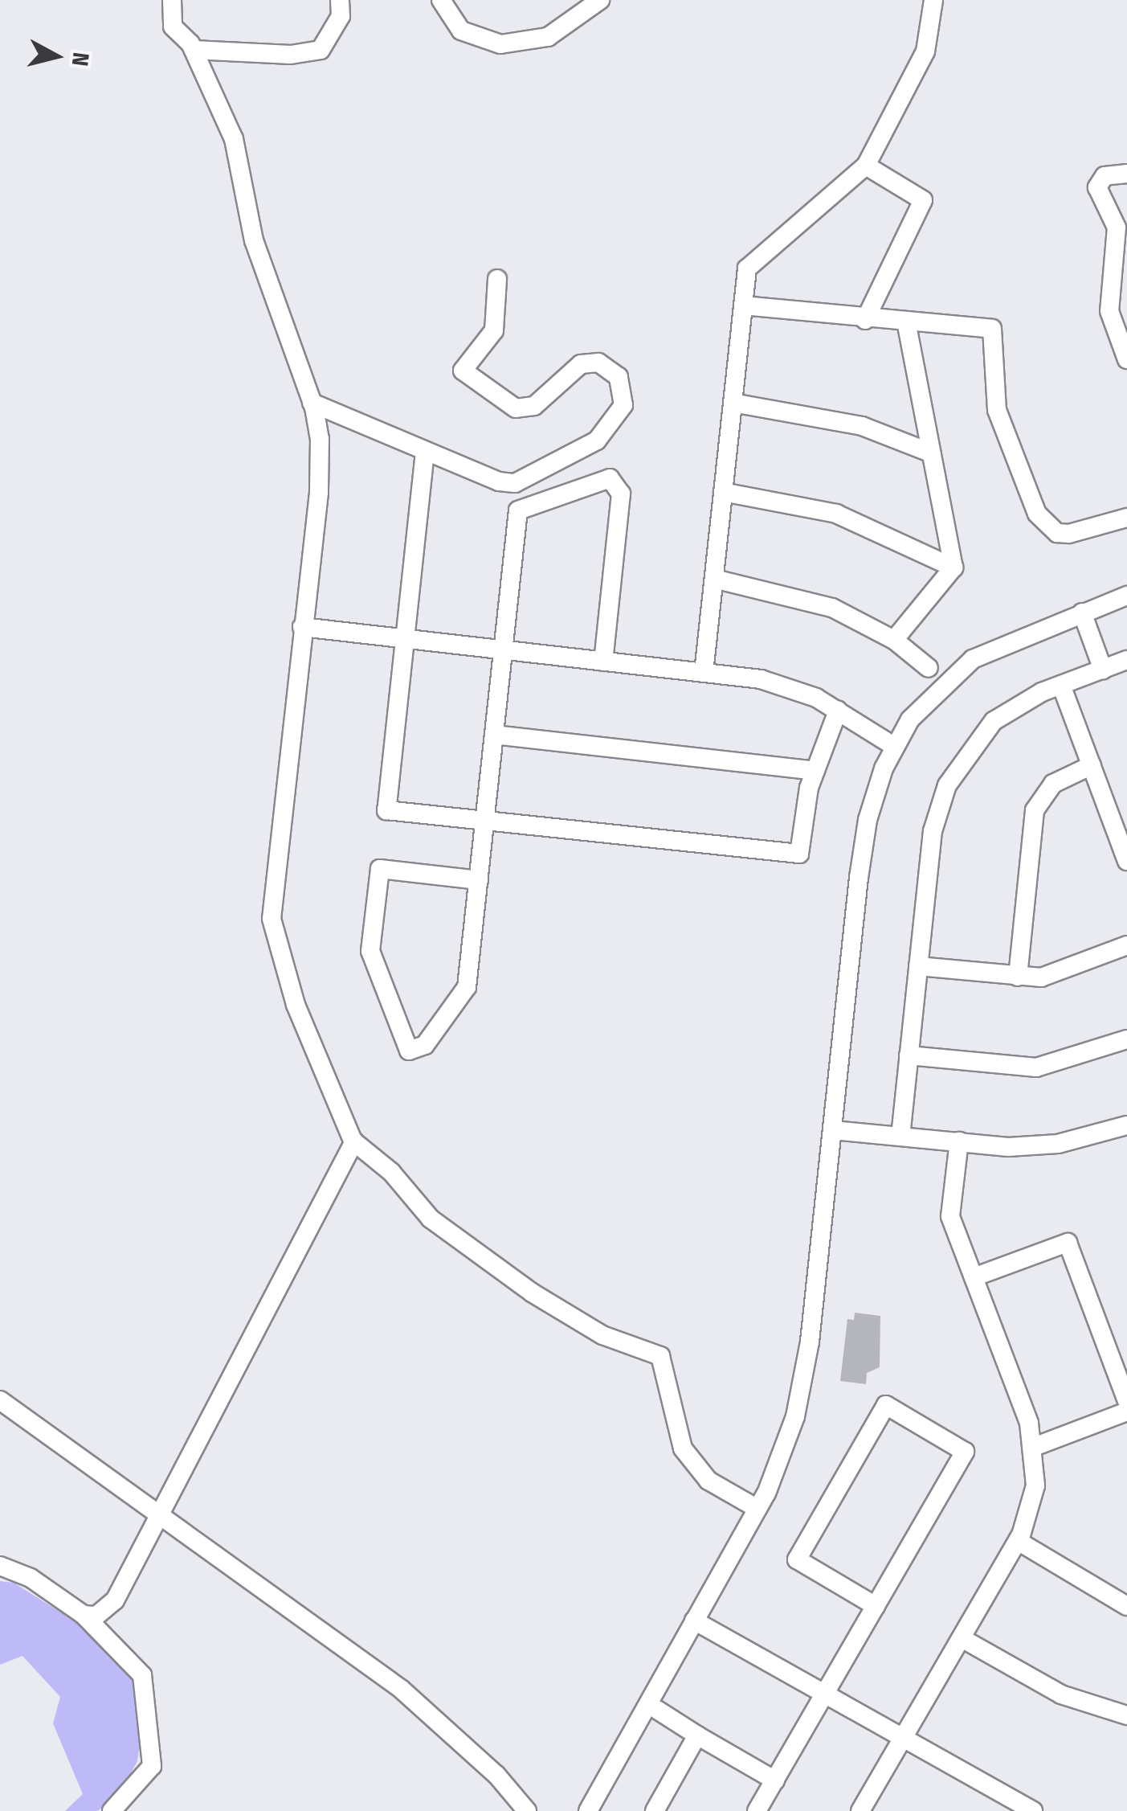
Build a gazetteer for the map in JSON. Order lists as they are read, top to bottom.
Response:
{
  "north": "right"
}
